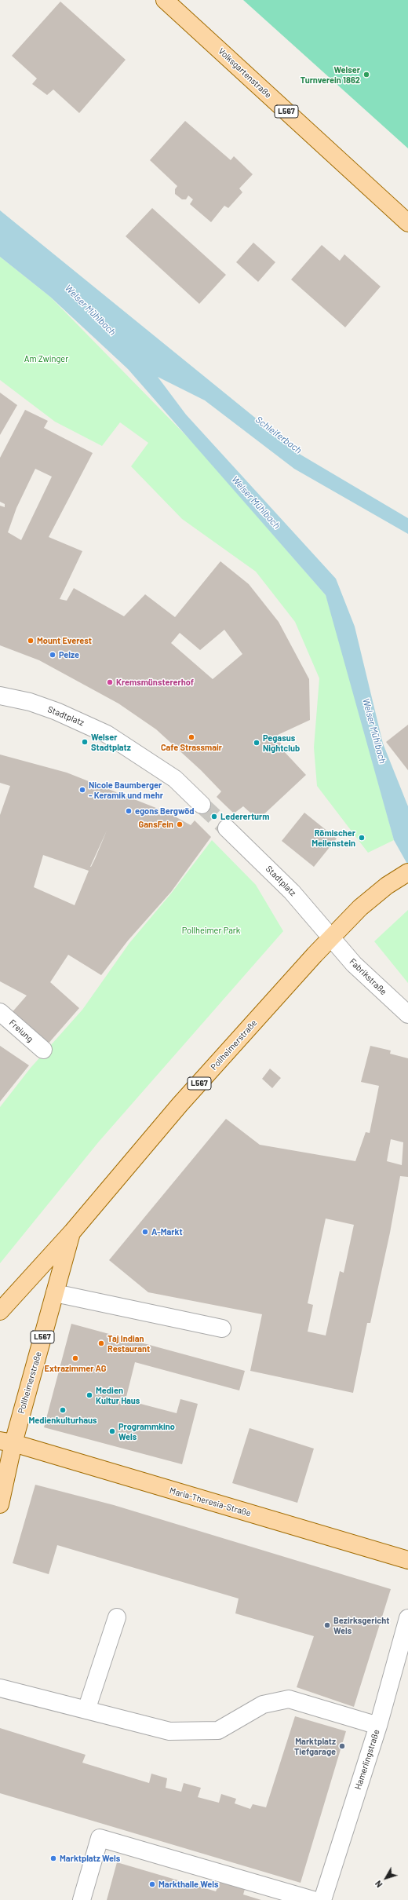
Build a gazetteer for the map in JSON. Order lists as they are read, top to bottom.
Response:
{
  "streets": {
    "main road": [
      "Volksgartenstraße",
      "L567",
      "Pollheimerstraße",
      "Maria-Theresia-Straße"
    ],
    "street": [
      "Stadtplatz",
      "Fabrikstraße",
      "Freiung",
      "Hamerlingstraße"
    ]
  },
  "crossings": [
    ["L567", "Pollheimerstraße"],
    ["L567", "Maria-Theresia-Straße"],
    ["Stadtplatz", "Fabrikstraße"],
    ["Stadtplatz", "Pollheimerstraße"],
    ["Fabrikstraße", "Pollheimerstraße"],
    ["Pollheimerstraße", "Maria-Theresia-Straße"]
  ],
  "water": ["Welser Mühlbach", "Schleiferbach"],
  "parks": ["Am Zwinger", "Pollheimer Park"],
  "places": [
    "Welser Turnverein 1862",
    "Mount Everest",
    "Pelze",
    "Kremsmünstererhof",
    "Cafe Strassmair",
    "Welser Stadtplatz",
    "Pegasus Nightclub",
    "Nicole Baumberger - Keramik und mehr",
    "egons Bergwöd",
    "Ledererturm",
    "GansFein",
    "Römischer Meilenstein",
    "A-Markt",
    "Taj Indian Restaurant",
    "Extrazimmer AG",
    "Medien Kultur Haus",
    "Medienkulturhaus",
    "Programmkino Wels",
    "Bezirksgericht Wels",
    "Marktplatz Tiefgarage",
    "Marktplatz Wels",
    "Markthalle Wels"
  ],
  "north": "bottom left"
}
